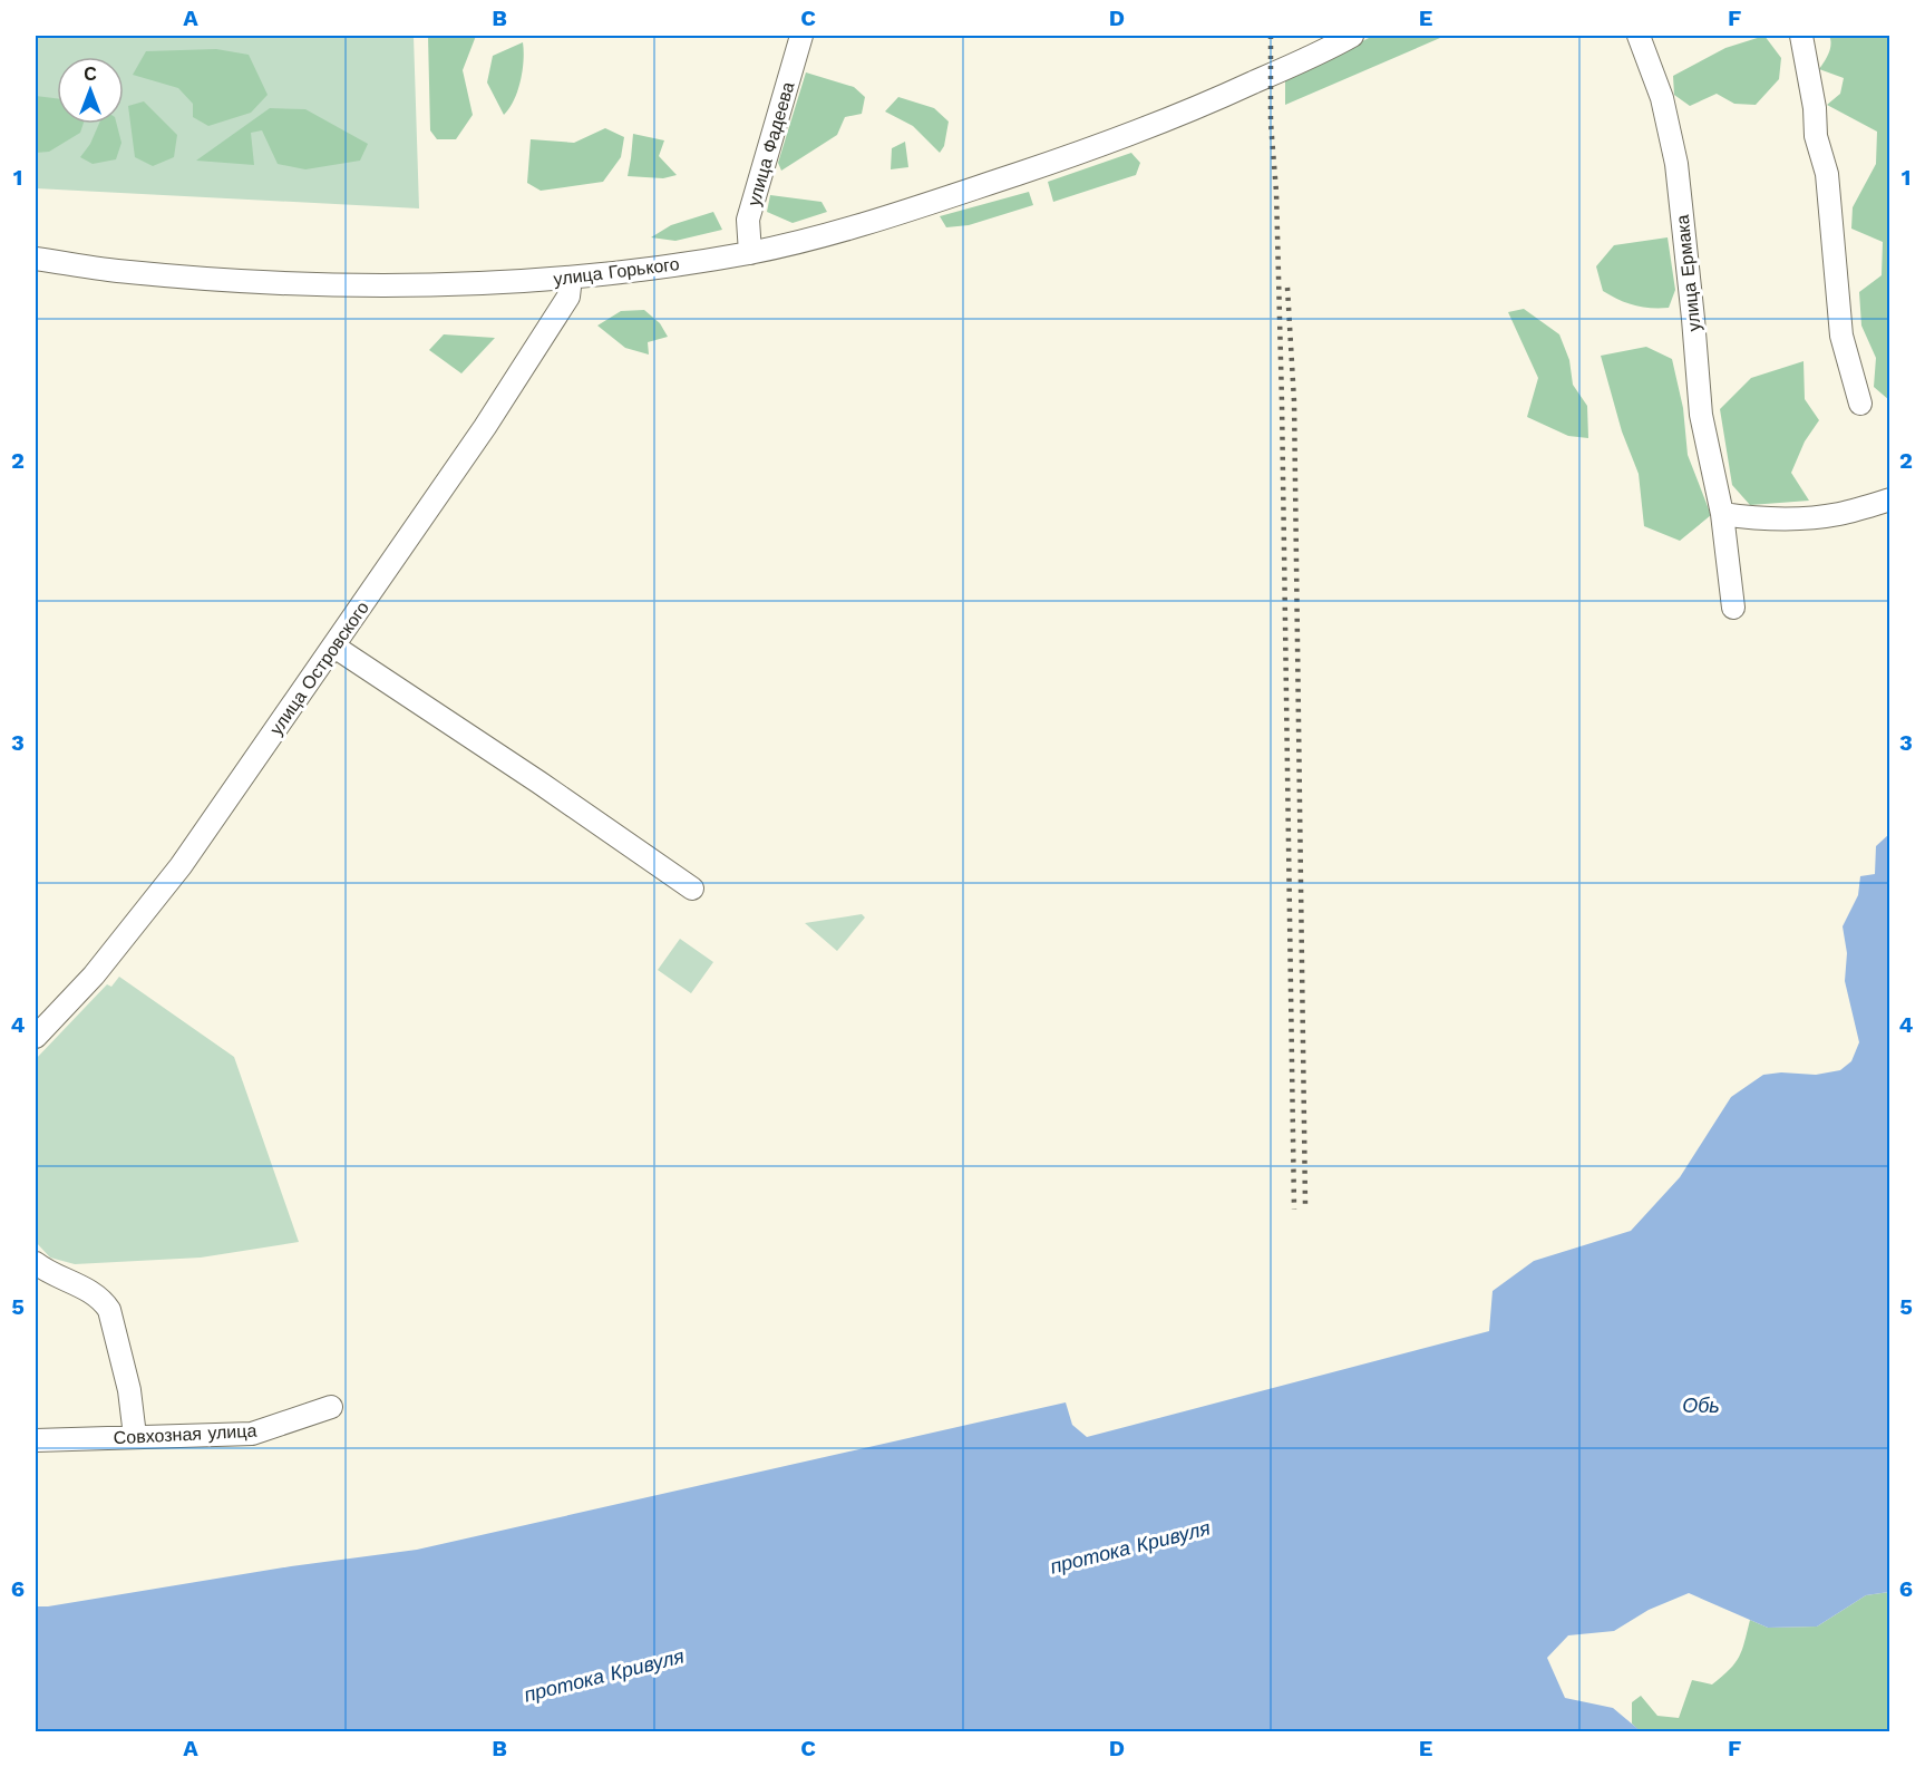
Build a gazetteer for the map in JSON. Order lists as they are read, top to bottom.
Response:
{
  "streets": {
    "street": [
      "улица Фадеева",
      "улица Горького",
      "улица Ермака",
      "улица Островского",
      "Совхозная улица"
    ]
  },
  "crossings": [
    ["улица Фадеева", "улица Горького"],
    ["улица Горького", "улица Островского"]
  ],
  "water": ["Обь", "протока Кривуля"],
  "north": "top",
  "grid": {
    "columns": [
      "A",
      "B",
      "C",
      "D",
      "E",
      "F"
    ],
    "rows": [
      "1",
      "2",
      "3",
      "4",
      "5",
      "6"
    ]
  }
}
